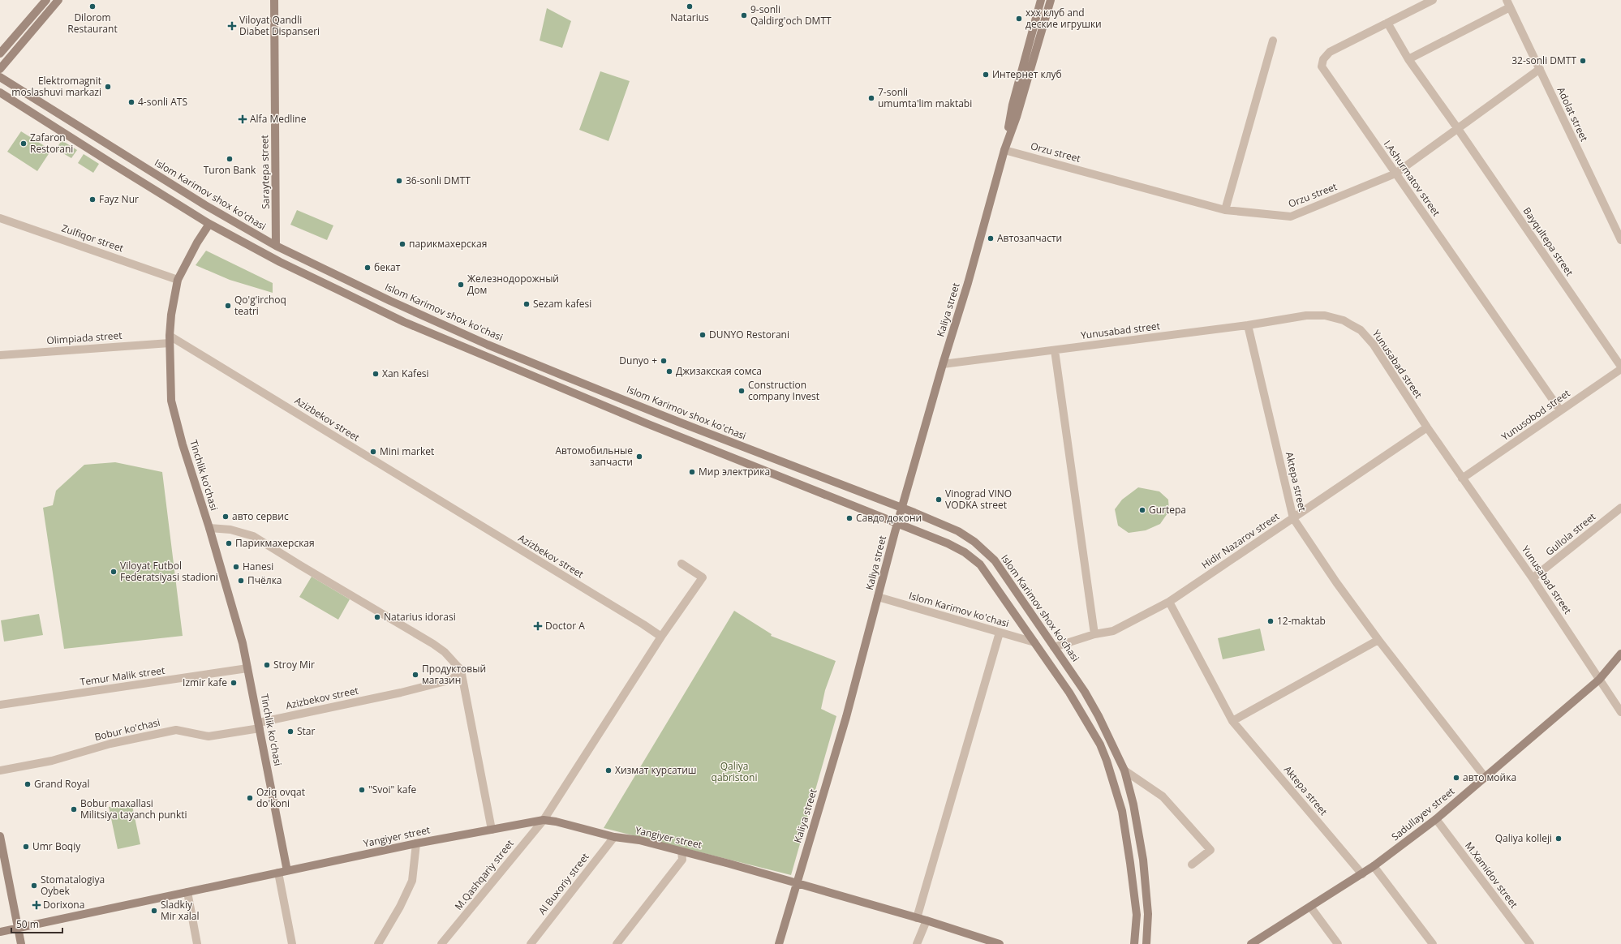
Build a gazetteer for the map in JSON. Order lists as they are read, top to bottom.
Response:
{
  "streets": {
    "main road": [
      "Saraytepa street",
      "Islom Karimov shox ko'chasi",
      "Kaliya street",
      "Tinchlik ko'chasi",
      "Sadullayev street",
      "Yangiyer street"
    ],
    "street": [
      "Adolat street",
      "Orzu street",
      "I.Ashurmatov street",
      "Zulfiqor street",
      "Bayqultepa street",
      "Yunusabad street",
      "Olimpiada street",
      "Yunusobod street",
      "Azizbekov street",
      "Aktepa street",
      "Gullola street",
      "Hidir Nazarov street",
      "Islom Karimov ko'chasi",
      "Temur Malik street",
      "Bobur ko'chasi",
      "M.Qashqariy street",
      "M.Xamidov street",
      "Al Buxoriy street"
    ]
  },
  "crossings": [
    ["Adolat street", "Orzu street"],
    ["Orzu street", "I.Ashurmatov street"],
    ["Orzu street", "Bayqultepa street"],
    ["Orzu street", "Kaliya street"],
    ["Saraytepa street", "Islom Karimov shox ko'chasi"],
    ["I.Ashurmatov street", "Bayqultepa street"],
    ["I.Ashurmatov street", "Yunusobod street"],
    ["Islom Karimov shox ko'chasi", "Kaliya street"],
    ["Islom Karimov shox ko'chasi", "Hidir Nazarov street"],
    ["Zulfiqor street", "Tinchlik ko'chasi"],
    ["Kaliya street", "Yunusabad street"],
    ["Kaliya street", "Islom Karimov ko'chasi"],
    ["Kaliya street", "Yangiyer street"],
    ["Yunusabad street", "Yunusobod street"],
    ["Yunusabad street", "Aktepa street"],
    ["Yunusabad street", "Gullola street"],
    ["Yunusabad street", "Hidir Nazarov street"],
    ["Yunusabad street", "Sadullayev street"],
    ["Olimpiada street", "Azizbekov street"],
    ["Olimpiada street", "Tinchlik ko'chasi"],
    ["Azizbekov street", "Tinchlik ko'chasi"],
    ["Azizbekov street", "Bobur ko'chasi"],
    ["Tinchlik ko'chasi", "Temur Malik street"],
    ["Tinchlik ko'chasi", "Bobur ko'chasi"],
    ["Tinchlik ko'chasi", "Yangiyer street"],
    ["Aktepa street", "Hidir Nazarov street"],
    ["Aktepa street", "Sadullayev street"],
    ["Sadullayev street", "M.Xamidov street"],
    ["Yangiyer street", "M.Qashqariy street"],
    ["Yangiyer street", "Al Buxoriy street"]
  ],
  "parks": ["Qaliya qabristoni"],
  "places": {
    "other": [
      "Dilorom Restaurant",
      "Natarius",
      "9-sonli Qaldirg'och DMTT",
      "ххх клуб and деские игрушки",
      "32-sonli DMTT",
      "Интернет клуб",
      "Elektromagnit moslashuvi markazi",
      "7-sonli umumta'lim maktabi",
      "4-sonli ATS",
      "Zafaron Restorani",
      "Turon Bank",
      "36-sonli DMTT",
      "Fayz Nur",
      "Автозапчасти",
      "парикмахерская",
      "бекат",
      "Железнодорожный Дом",
      "Sezam kafesi",
      "Qo'g'irchoq teatri",
      "DUNYO Restorani",
      "Dunyo +",
      "Джизакская сомса",
      "Xan Kafesi",
      "Construction company Invest",
      "Mini market",
      "Автомобильные запчасти",
      "Мир электрика",
      "Vinograd VINO VODKA street",
      "Gurtepa",
      "авто сервис",
      "Савдо докони",
      "Парикмахерская",
      "Hanesi",
      "Viloyat Futbol Federatsiyasi stadioni",
      "Пчёлка",
      "Natarius idorasi",
      "12-maktab",
      "Stroy Mir",
      "Продуктовый магазин",
      "Izmir kafe",
      "Star",
      "Хизмат курсатиш",
      "авто мойка",
      "Grand Royal",
      "\"Svoi\" kafe",
      "Oziq ovqat do'koni",
      "Bobur maxallasi Militsiya tayanch punkti",
      "Qaliya kolleji",
      "Umr Boqiy",
      "Stomatalogiya Oybek",
      "Sladkiy Mir xalal"
    ],
    "health": [
      "Viloyat Qandli Diabet Dispanseri",
      "Alfa Medline",
      "Doctor A",
      "Dorixona"
    ]
  },
  "scale_bar": "50 m"
}
